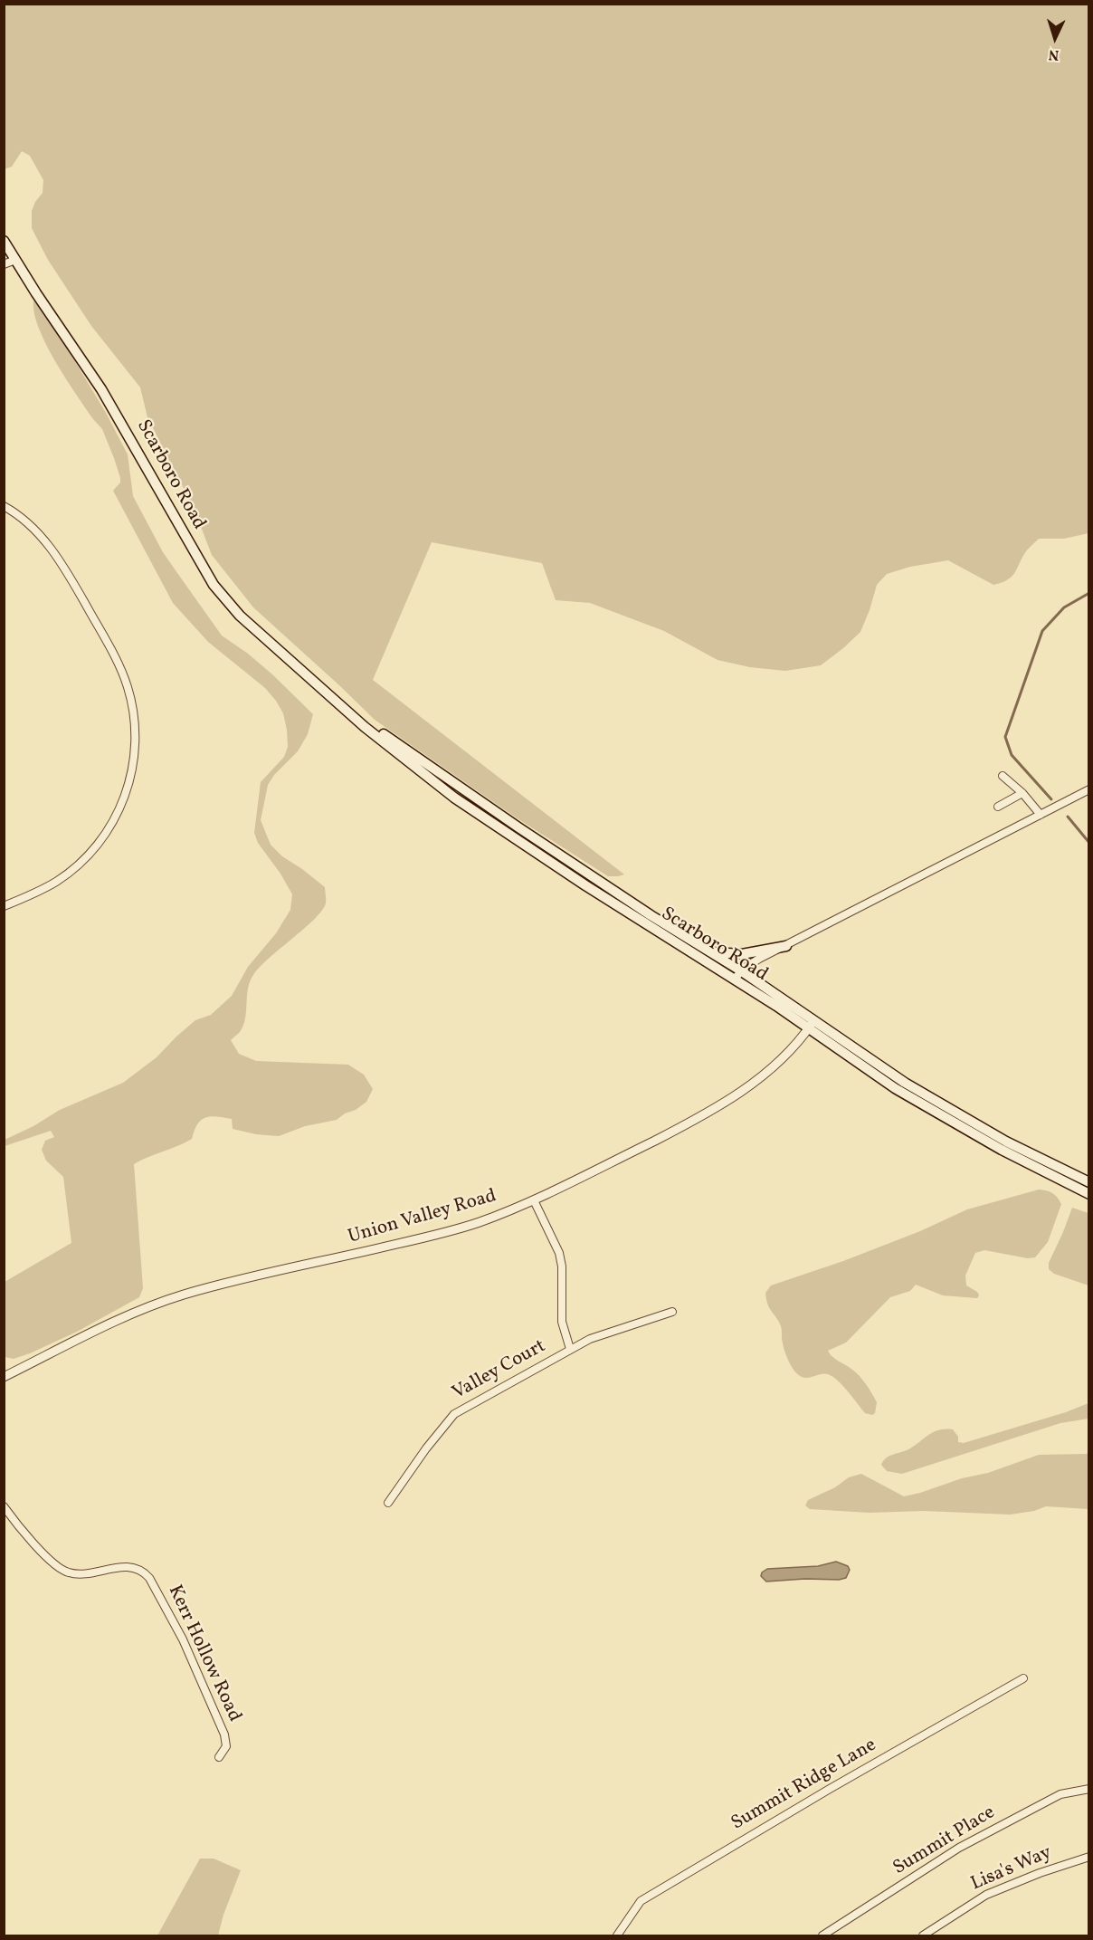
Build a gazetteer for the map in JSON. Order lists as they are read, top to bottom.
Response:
{
  "streets": {
    "main road": ["Scarboro Road"],
    "street": [
      "Union Valley Road",
      "Valley Court",
      "Kerr Hollow Road",
      "Summit Ridge Lane",
      "Summit Place",
      "Lisa's Way"
    ]
  },
  "crossings": [
    ["Scarboro Road", "Union Valley Road"]
  ],
  "north": "bottom"
}
